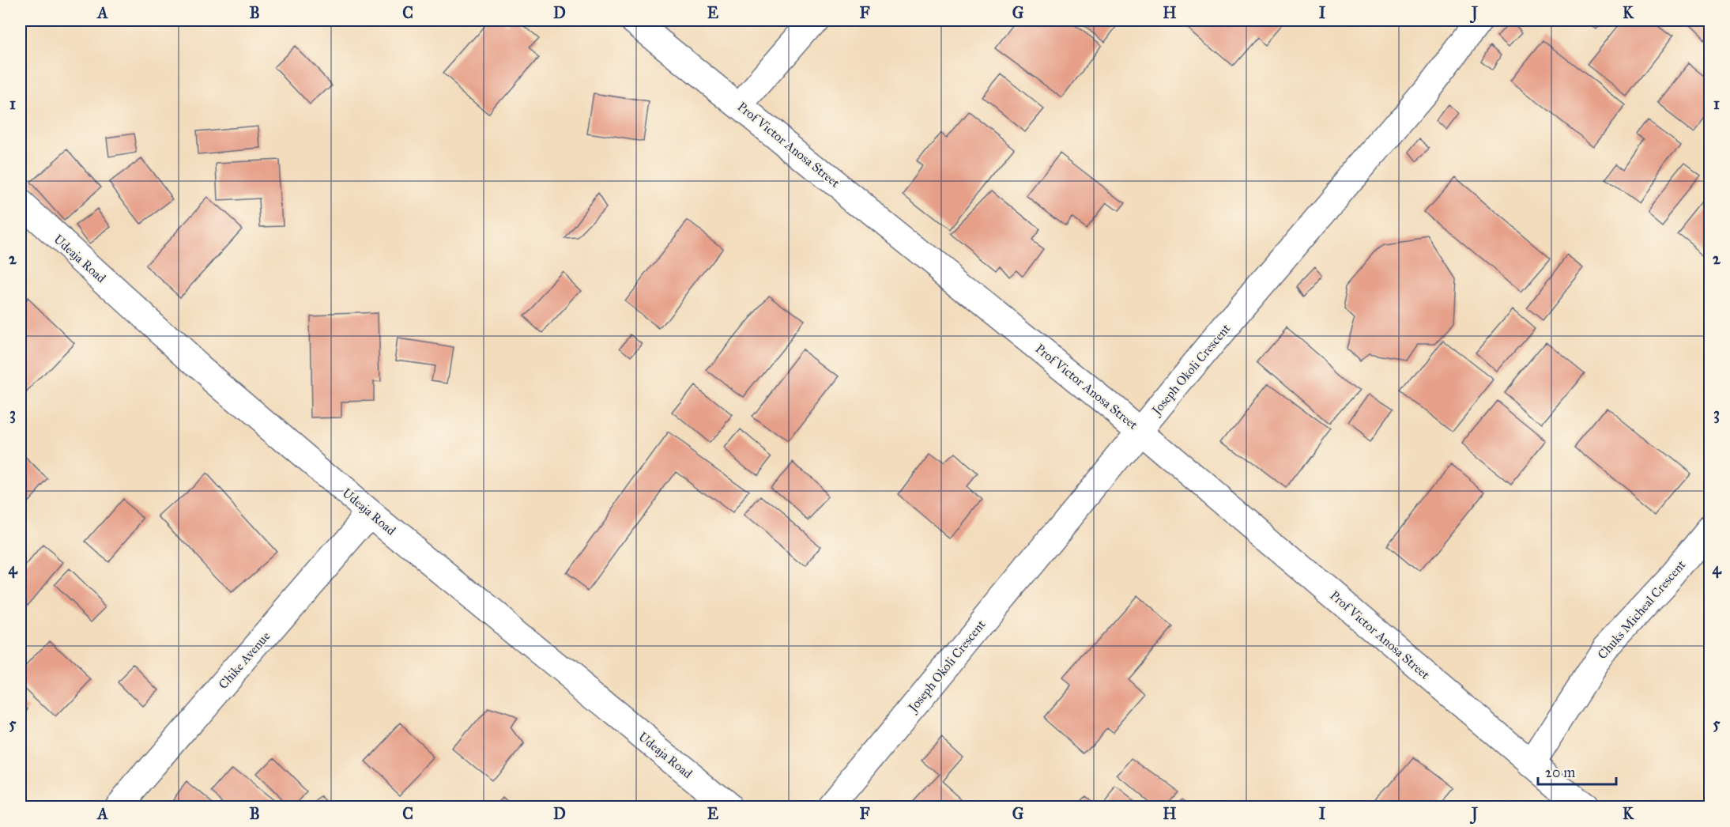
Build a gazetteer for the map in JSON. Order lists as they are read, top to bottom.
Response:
{
  "streets": {
    "street": [
      "Prof Victor Anosa Street",
      "Udeaja Road",
      "Joseph Okoli Crescent",
      "Chuks Micheal Crescent",
      "Chike Avenue"
    ]
  },
  "crossings": [
    ["Prof Victor Anosa Street", "Joseph Okoli Crescent"],
    ["Prof Victor Anosa Street", "Chuks Micheal Crescent"],
    ["Udeaja Road", "Chike Avenue"]
  ],
  "scale_bar": "20 m",
  "grid": {
    "columns": [
      "A",
      "B",
      "C",
      "D",
      "E",
      "F",
      "G",
      "H",
      "I",
      "J",
      "K"
    ],
    "rows": [
      "1",
      "2",
      "3",
      "4",
      "5"
    ]
  }
}
